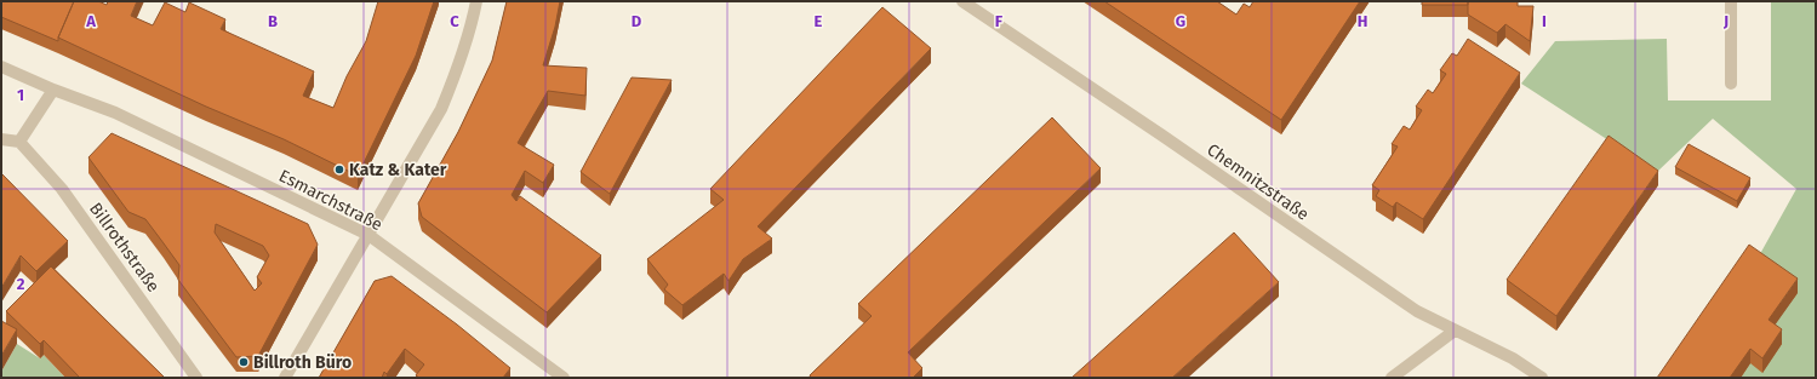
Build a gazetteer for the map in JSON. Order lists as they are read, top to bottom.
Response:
{
  "streets": {
    "street": ["Chemnitzstraße", "Esmarchstraße", "Billrothstraße"]
  },
  "places": ["Katz & Kater", "Billroth Büro"],
  "grid": {
    "columns": [
      "A",
      "B",
      "C",
      "D",
      "E",
      "F",
      "G",
      "H",
      "I",
      "J"
    ],
    "rows": ["1", "2"]
  }
}
